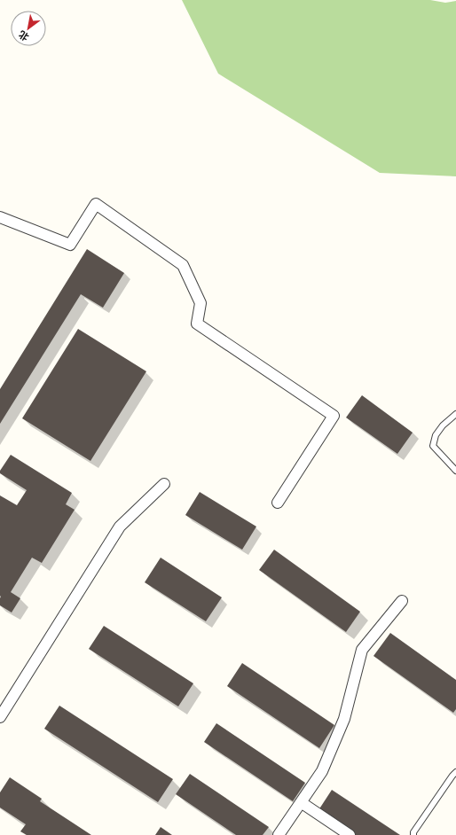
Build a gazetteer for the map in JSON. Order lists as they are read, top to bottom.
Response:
{
  "north": "bottom left"
}
